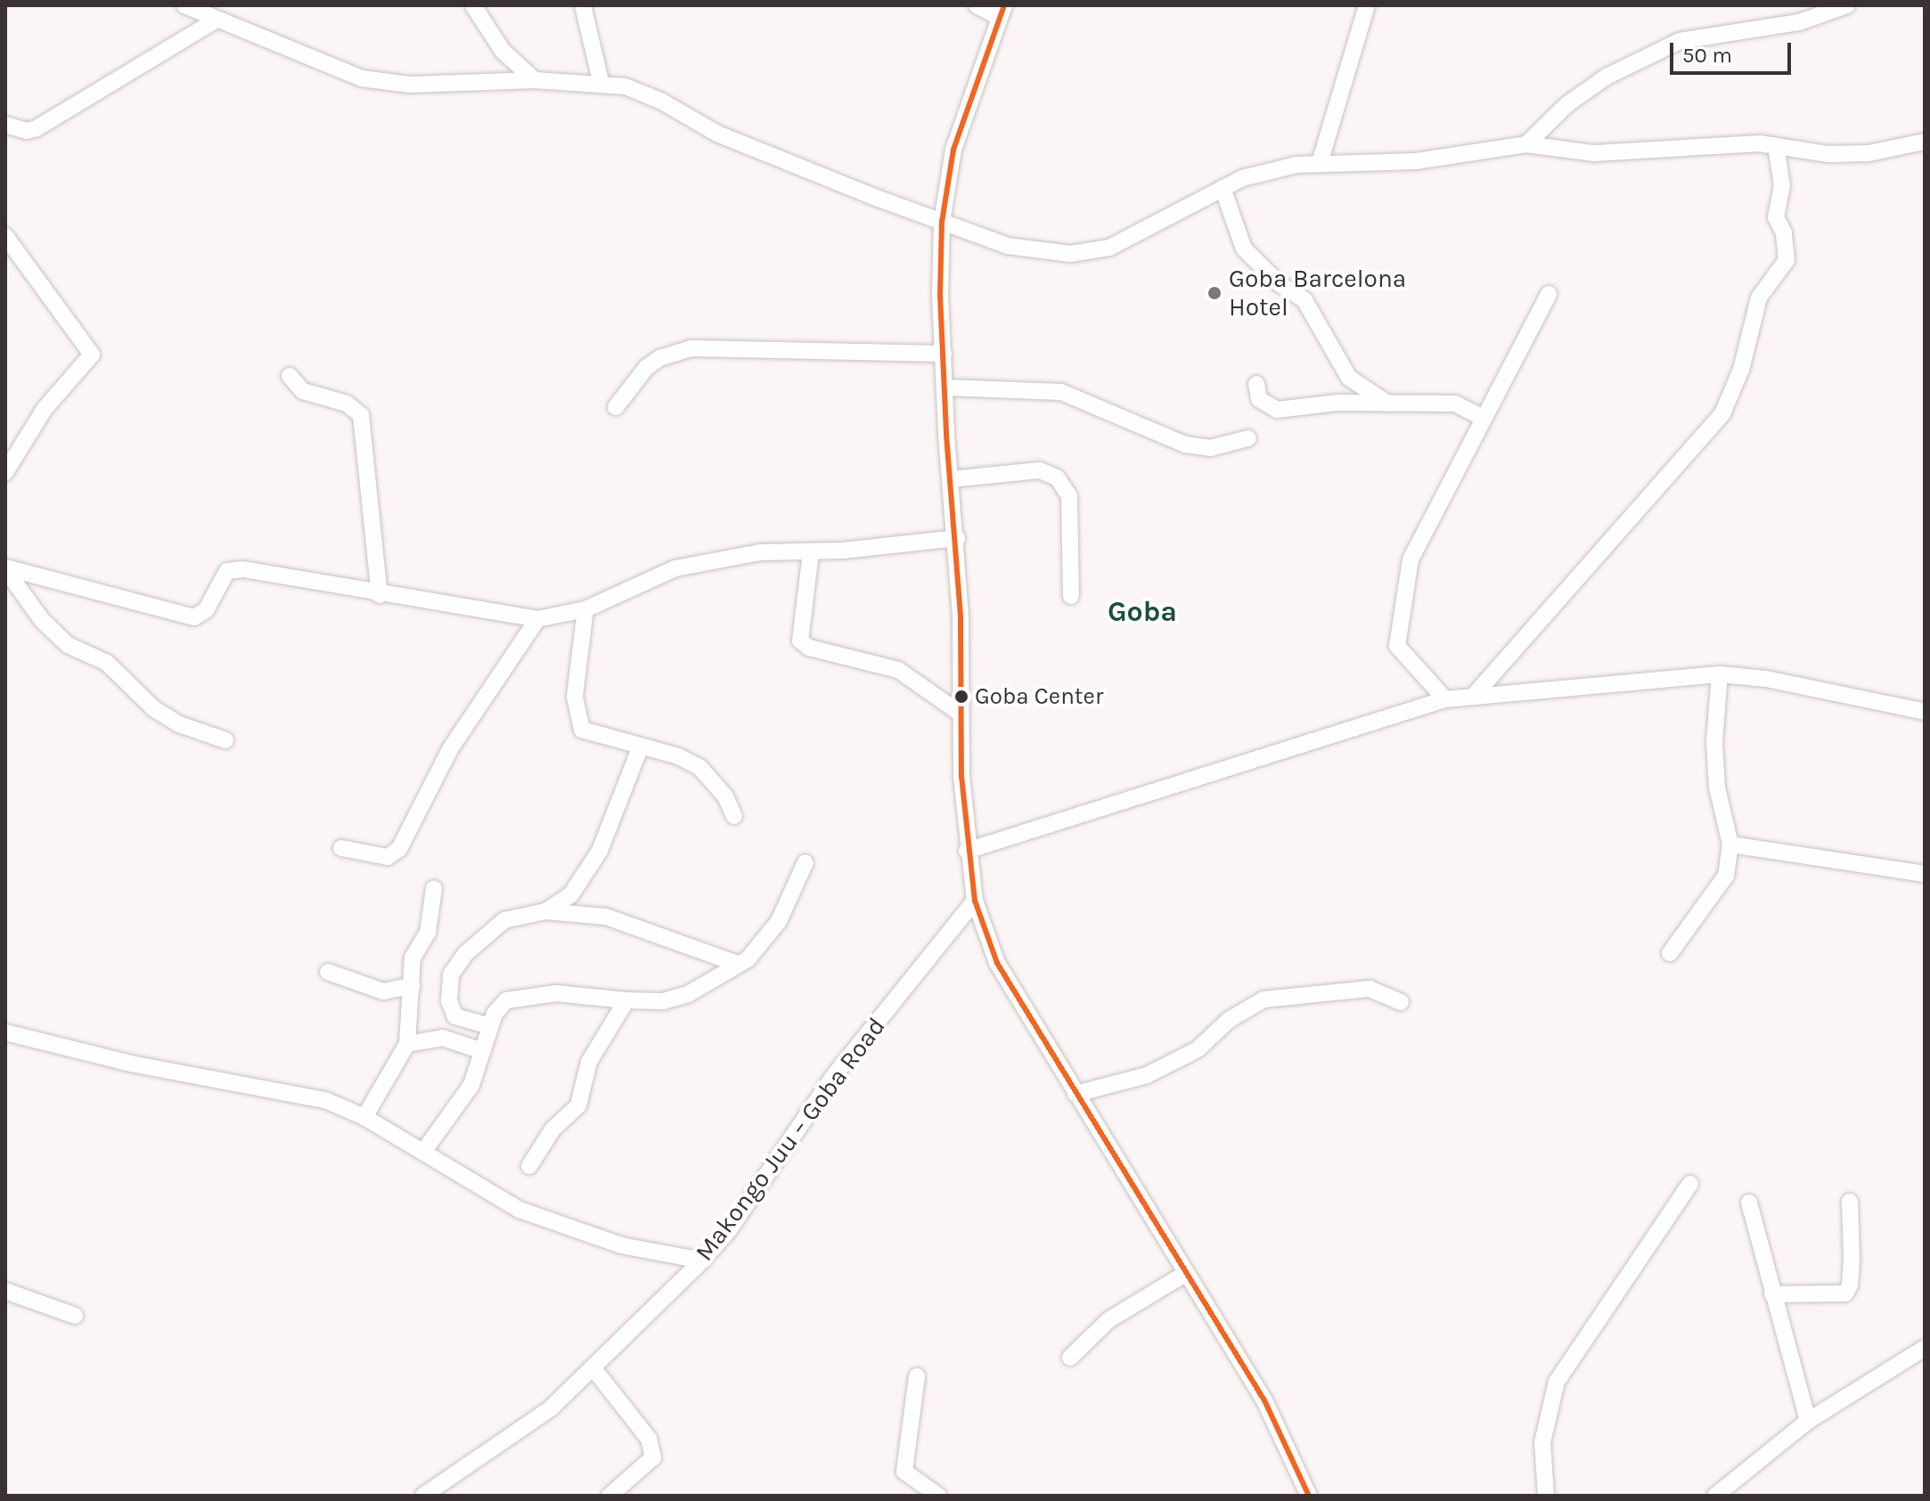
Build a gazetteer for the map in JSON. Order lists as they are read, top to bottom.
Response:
{
  "streets": {
    "street": ["Makongo Juu – Goba Road"]
  },
  "districts": ["Goba"],
  "places": ["Goba Barcelona Hotel", "Goba Center"],
  "scale_bar": "50 m"
}
